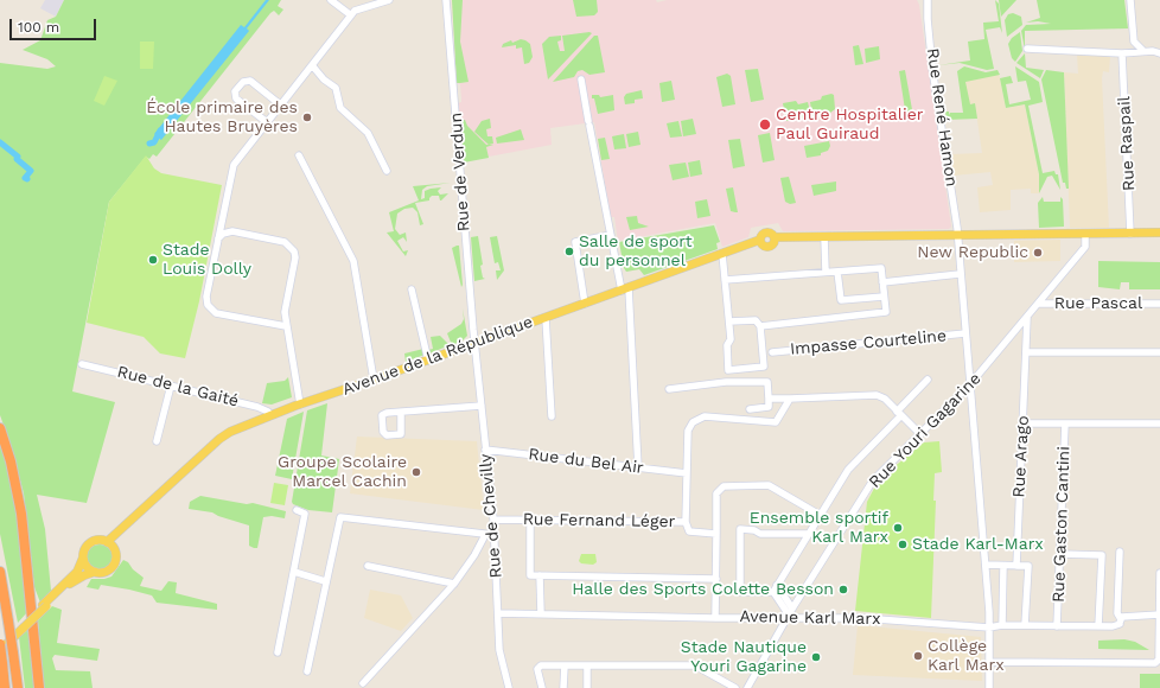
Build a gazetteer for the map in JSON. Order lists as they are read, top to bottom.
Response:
{
  "streets": {
    "main road": ["Avenue de la République"],
    "street": [
      "Rue René Hamon",
      "Rue Raspail",
      "Rue de Verdun",
      "Rue Pascal",
      "Impasse Courteline",
      "Rue de la Gaité",
      "Rue Youri Gagarine",
      "Rue Arago",
      "Rue du Bel Air",
      "Rue de Chevilly",
      "Rue Fernand Léger",
      "Rue Gaston Cantini",
      "Avenue Karl Marx"
    ]
  },
  "crossings": [
    ["Rue René Hamon", "Impasse Courteline"],
    ["Rue René Hamon", "Avenue de la République"],
    ["Rue René Hamon", "Rue Youri Gagarine"],
    ["Rue René Hamon", "Avenue Karl Marx"],
    ["Rue Raspail", "Avenue de la République"],
    ["Rue de Verdun", "Avenue de la République"],
    ["Rue de Verdun", "Rue de Chevilly"],
    ["Rue Pascal", "Rue Youri Gagarine"],
    ["Avenue de la République", "Rue de la Gaité"],
    ["Avenue de la République", "Rue Youri Gagarine"],
    ["Avenue de la République", "Rue de Chevilly"],
    ["Rue Youri Gagarine", "Rue Arago"],
    ["Rue Youri Gagarine", "Avenue Karl Marx"],
    ["Rue du Bel Air", "Rue de Chevilly"],
    ["Rue du Bel Air", "Rue Fernand Léger"],
    ["Rue de Chevilly", "Rue Fernand Léger"],
    ["Rue de Chevilly", "Avenue Karl Marx"],
    ["Rue Gaston Cantini", "Avenue Karl Marx"]
  ],
  "places": [
    "École primaire des Hautes Bruyères",
    "Centre Hospitalier Paul Guiraud",
    "Salle de sport du personnel",
    "New Republic",
    "Stade Louis Dolly",
    "Groupe Scolaire Marcel Cachin",
    "Ensemble sportif Karl Marx",
    "Stade Karl-Marx",
    "Halle des Sports Colette Besson",
    "Collège Karl Marx",
    "Stade Nautique Youri Gagarine"
  ],
  "scale_bar": "100 m"
}
